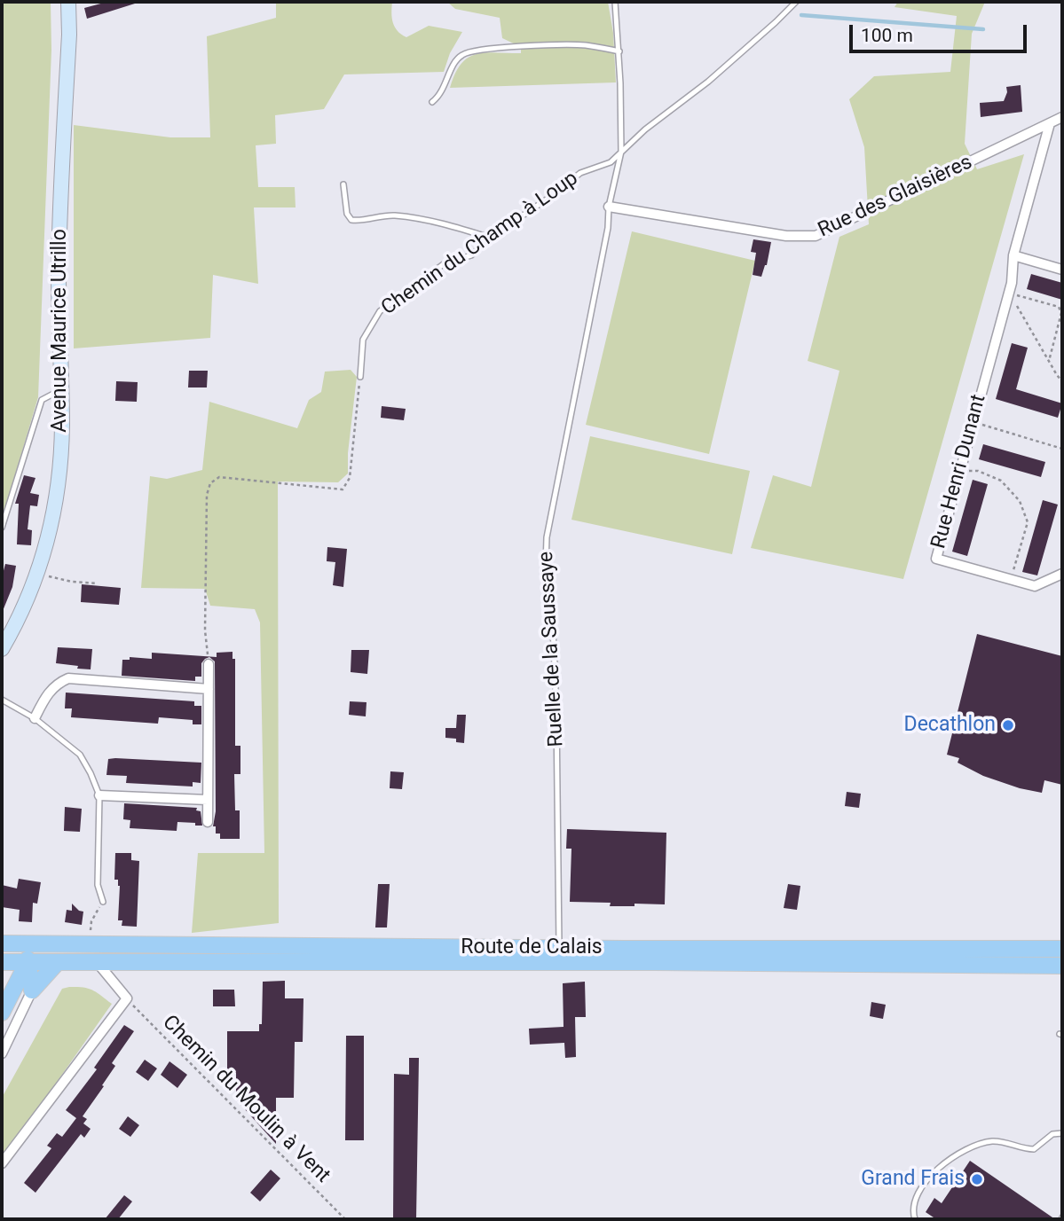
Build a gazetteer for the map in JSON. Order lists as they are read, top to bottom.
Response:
{
  "streets": {
    "main road": ["Avenue Maurice Utrillo", "Route de Calais"],
    "street": ["Rue des Glaisières", "Rue Henri Dunant"],
    "lane": ["Chemin du Champ à Loup", "Ruelle de la Saussaye"],
    "path": ["Chemin du Moulin à Vent"]
  },
  "crossings": [
    ["Rue des Glaisières", "Rue Henri Dunant"],
    ["Rue des Glaisières", "Ruelle de la Saussaye"],
    ["Chemin du Champ à Loup", "Ruelle de la Saussaye"],
    ["Ruelle de la Saussaye", "Route de Calais"]
  ],
  "places": ["Decathlon", "Grand Frais"],
  "scale_bar": "100 m"
}
